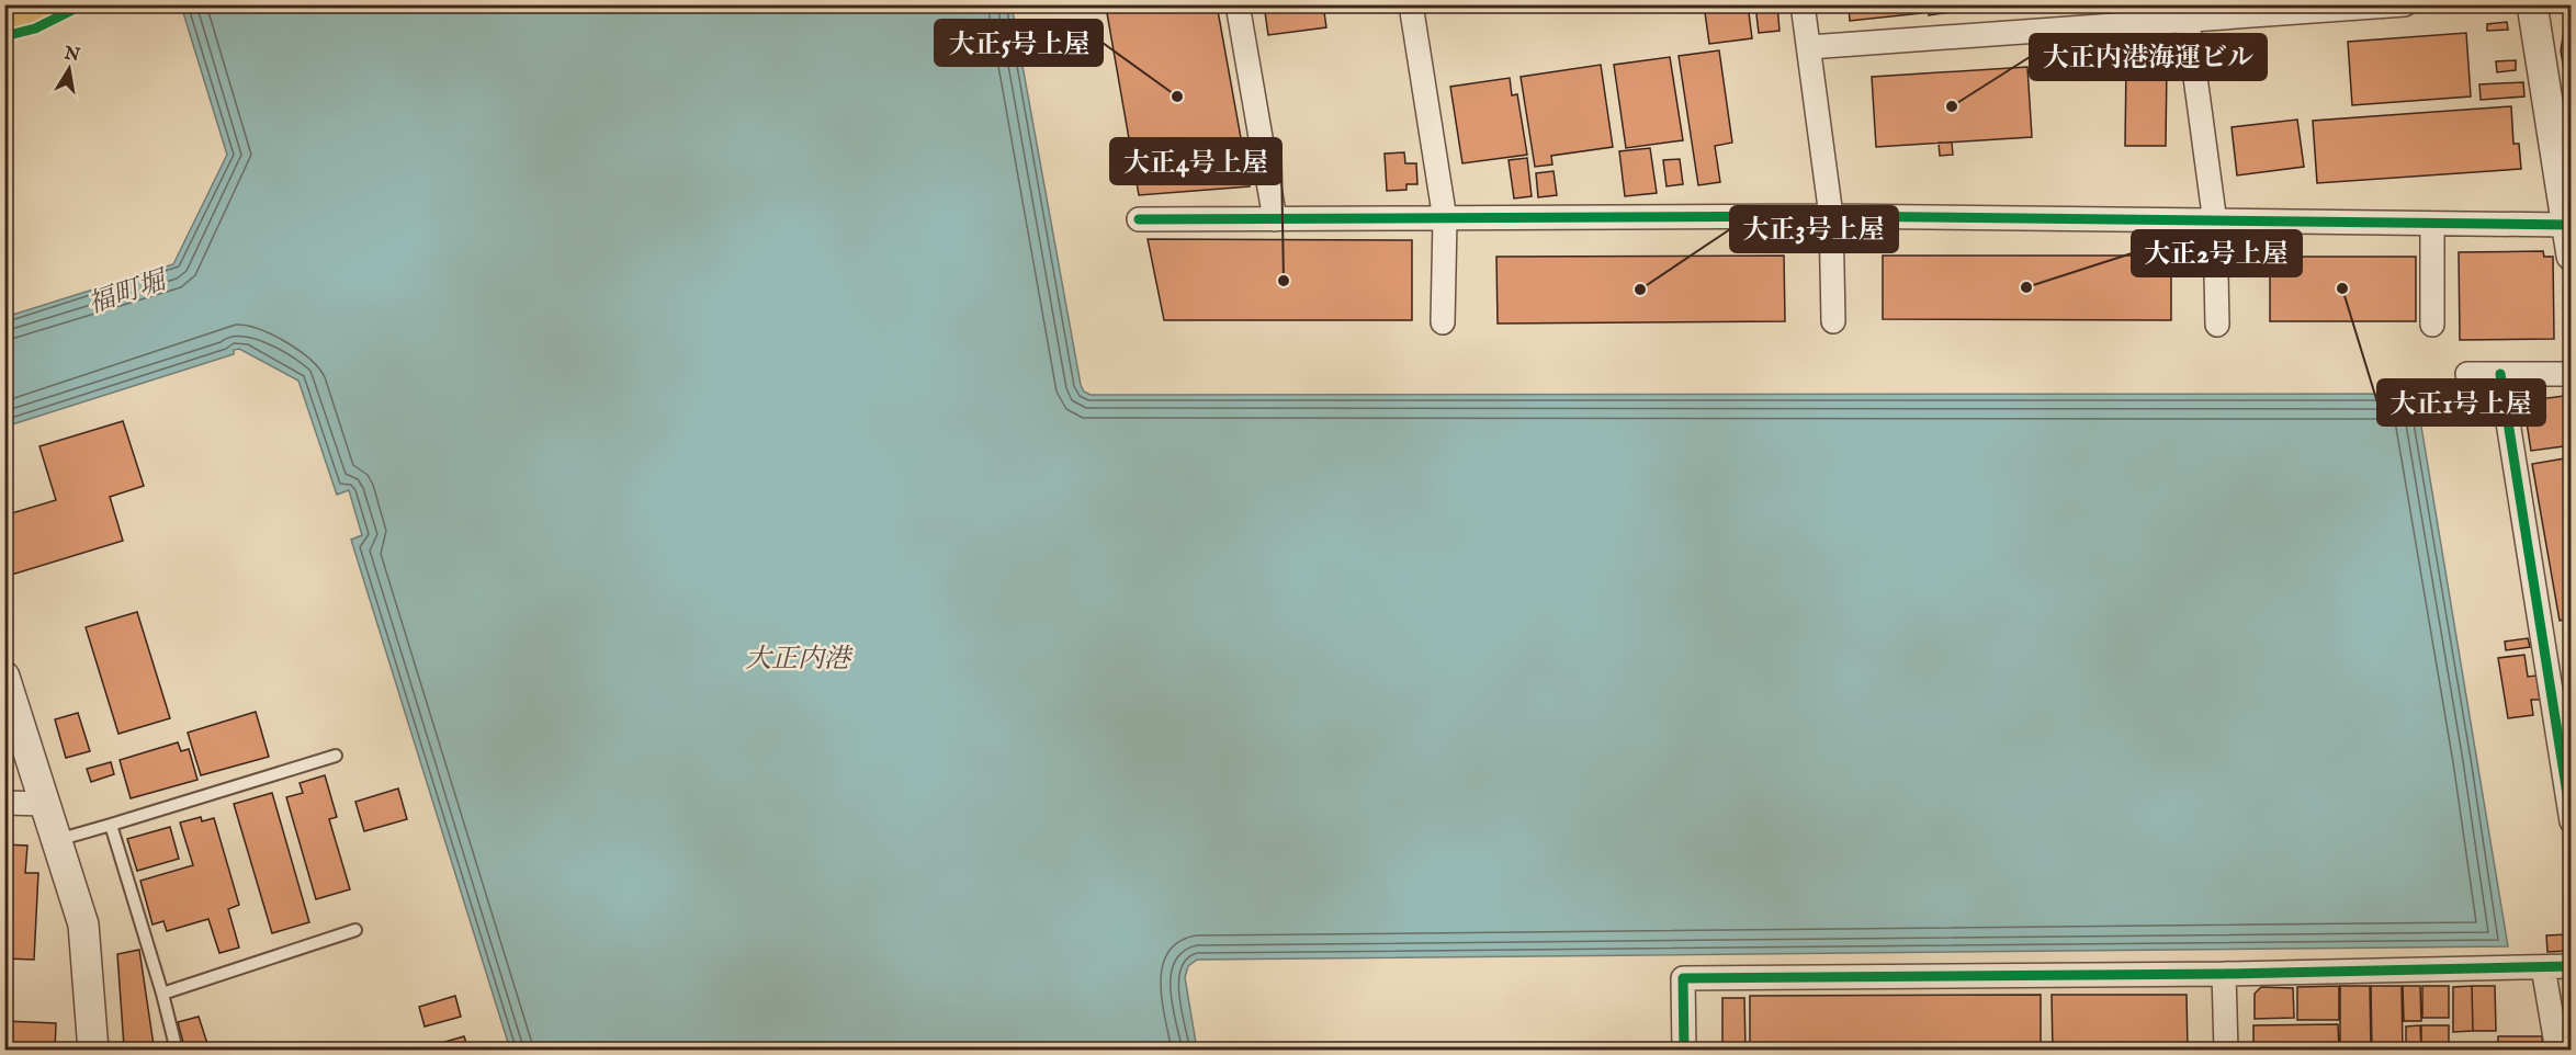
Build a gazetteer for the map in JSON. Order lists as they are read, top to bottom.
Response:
{
  "water": ["福町堀", "大正内港"],
  "places": [
    "大正5号上屋",
    "大正内港海運ビル",
    "大正4号上屋",
    "大正2号上屋",
    "大正1号上屋",
    "大正3号上屋"
  ],
  "north": "top"
}
